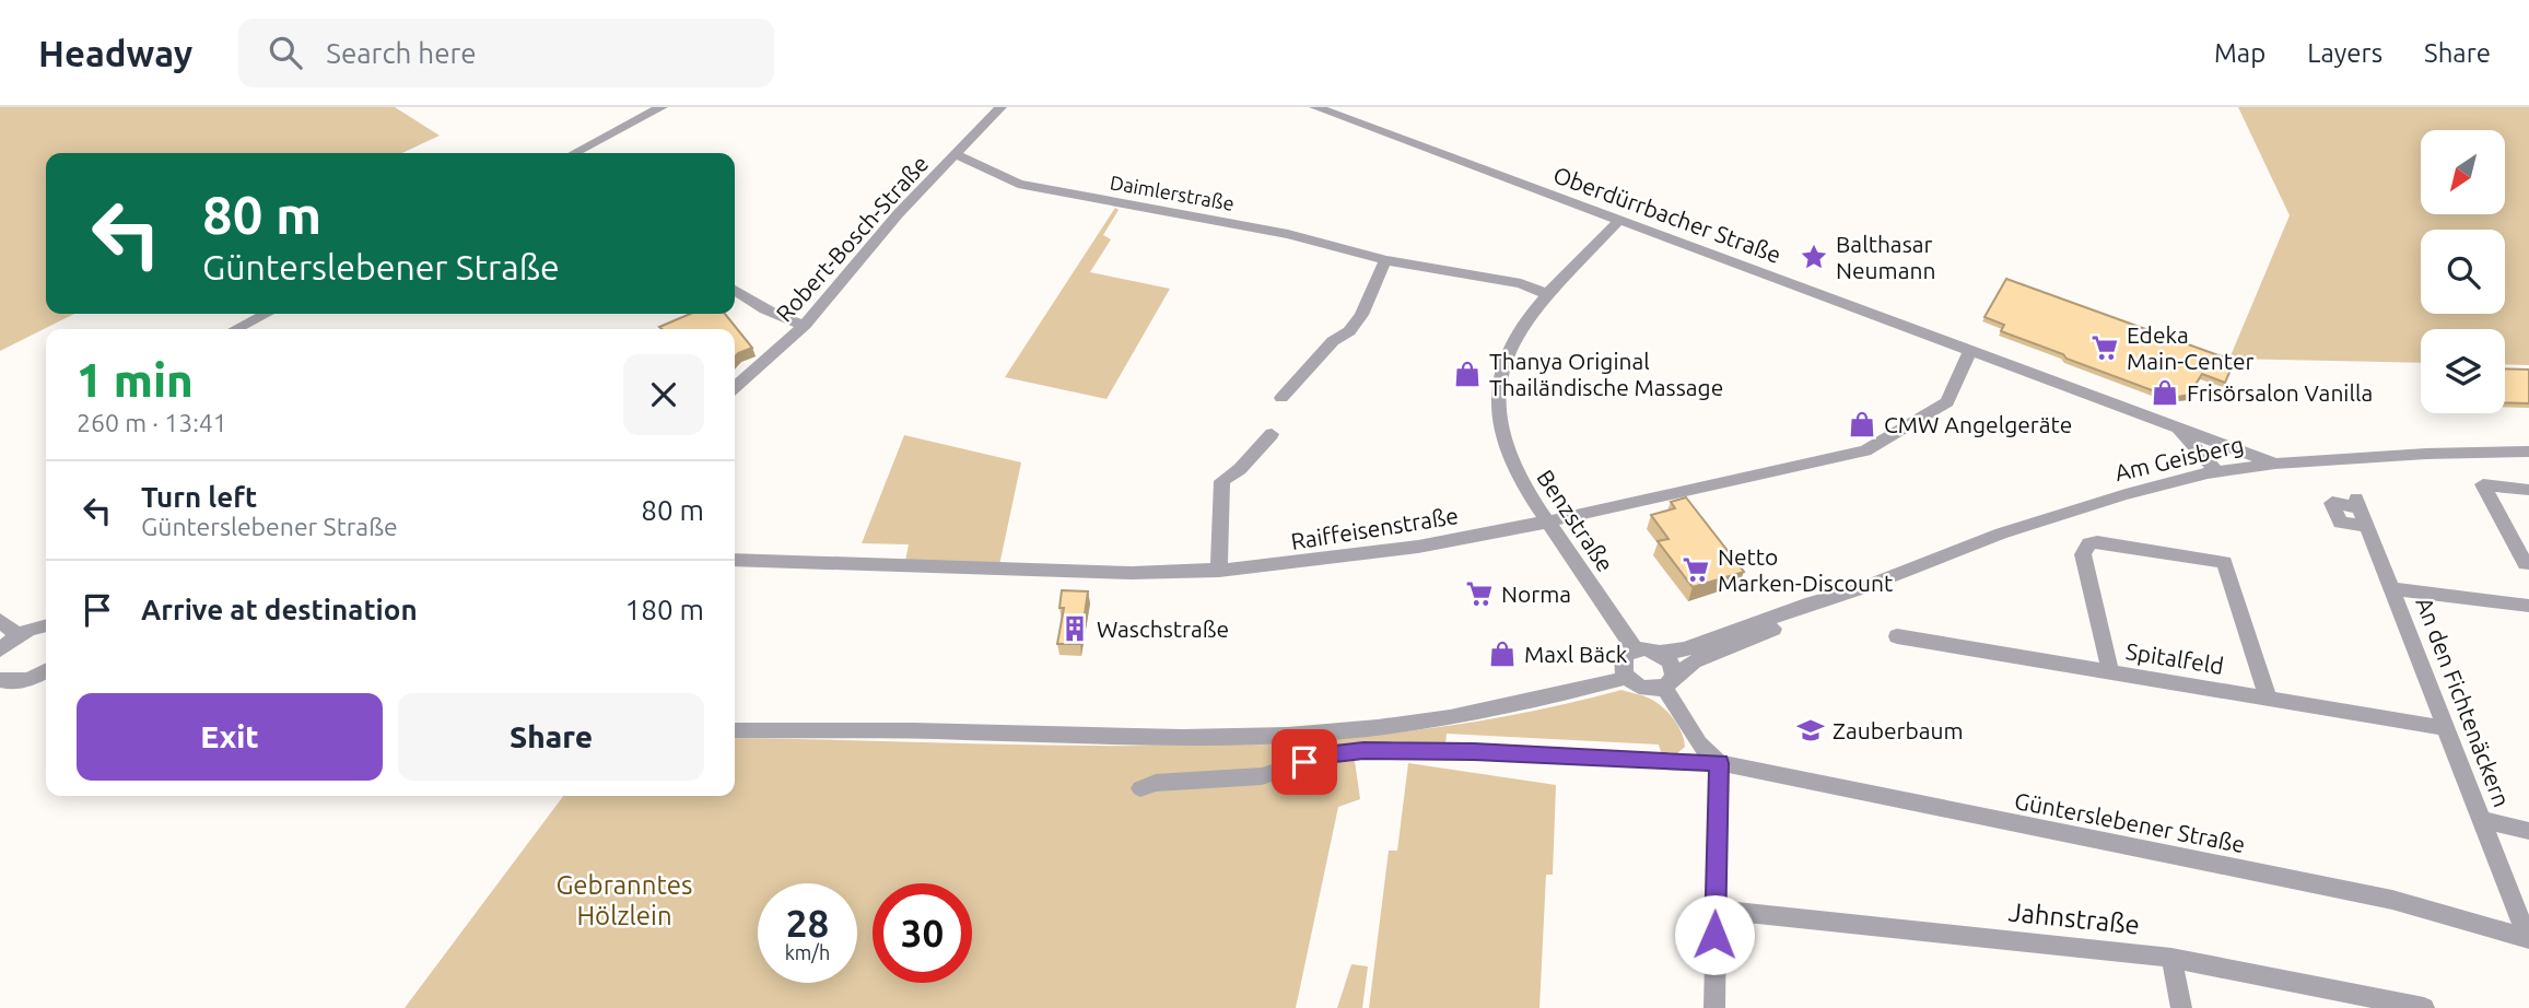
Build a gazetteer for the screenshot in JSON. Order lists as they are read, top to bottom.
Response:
{
  "streets": {
    "street": [
      "Daimlerstraße",
      "Oberdürrbacher Straße",
      "Robert-Bosch-Straße",
      "Am Geisberg",
      "Benzstraße",
      "Raiffeisenstraße",
      "Spitalfeld",
      "An den Fichtenäckern",
      "Günterslebener Straße",
      "Jahnstraße"
    ]
  },
  "crossings": [
    ["Daimlerstraße", "Robert-Bosch-Straße"],
    ["Daimlerstraße", "Benzstraße"],
    ["Oberdürrbacher Straße", "Am Geisberg"],
    ["Oberdürrbacher Straße", "Benzstraße"],
    ["Oberdürrbacher Straße", "Raiffeisenstraße"],
    ["Am Geisberg", "Benzstraße"],
    ["Benzstraße", "Raiffeisenstraße"],
    ["Spitalfeld", "An den Fichtenäckern"],
    ["An den Fichtenäckern", "Günterslebener Straße"]
  ],
  "parks": ["Gebranntes Hölzlein"],
  "places": {
    "place": ["Balthasar Neumann"],
    "supermarket": ["Edeka Main-Center", "Netto Marken-Discount", "Norma"],
    "shop": [
      "Thanya Original Thailändische Massage",
      "Frisörsalon Vanilla",
      "CMW Angelgeräte",
      "Maxl Bäck"
    ],
    "building": ["Waschstraße"],
    "school or university": ["Zauberbaum"]
  },
  "north": "bottom left",
  "page": {
    "header": "Headway",
    "search": "Search here",
    "nav": ["Map", "Layers", "Share"],
    "turn": ["80 m", "Günterslebener Straße"],
    "heading": ["1 min", "260 m · 13:41"],
    "list": [
      {
        "name": "Turn left",
        "note": "Günterslebener Straße",
        "value": "80 m"
      },
      {
        "name": "Arrive at destination",
        "value": "180 m"
      }
    ],
    "buttons": ["Exit", "Share"],
    "speed": "28 km/h",
    "limit": "30"
  }
}
